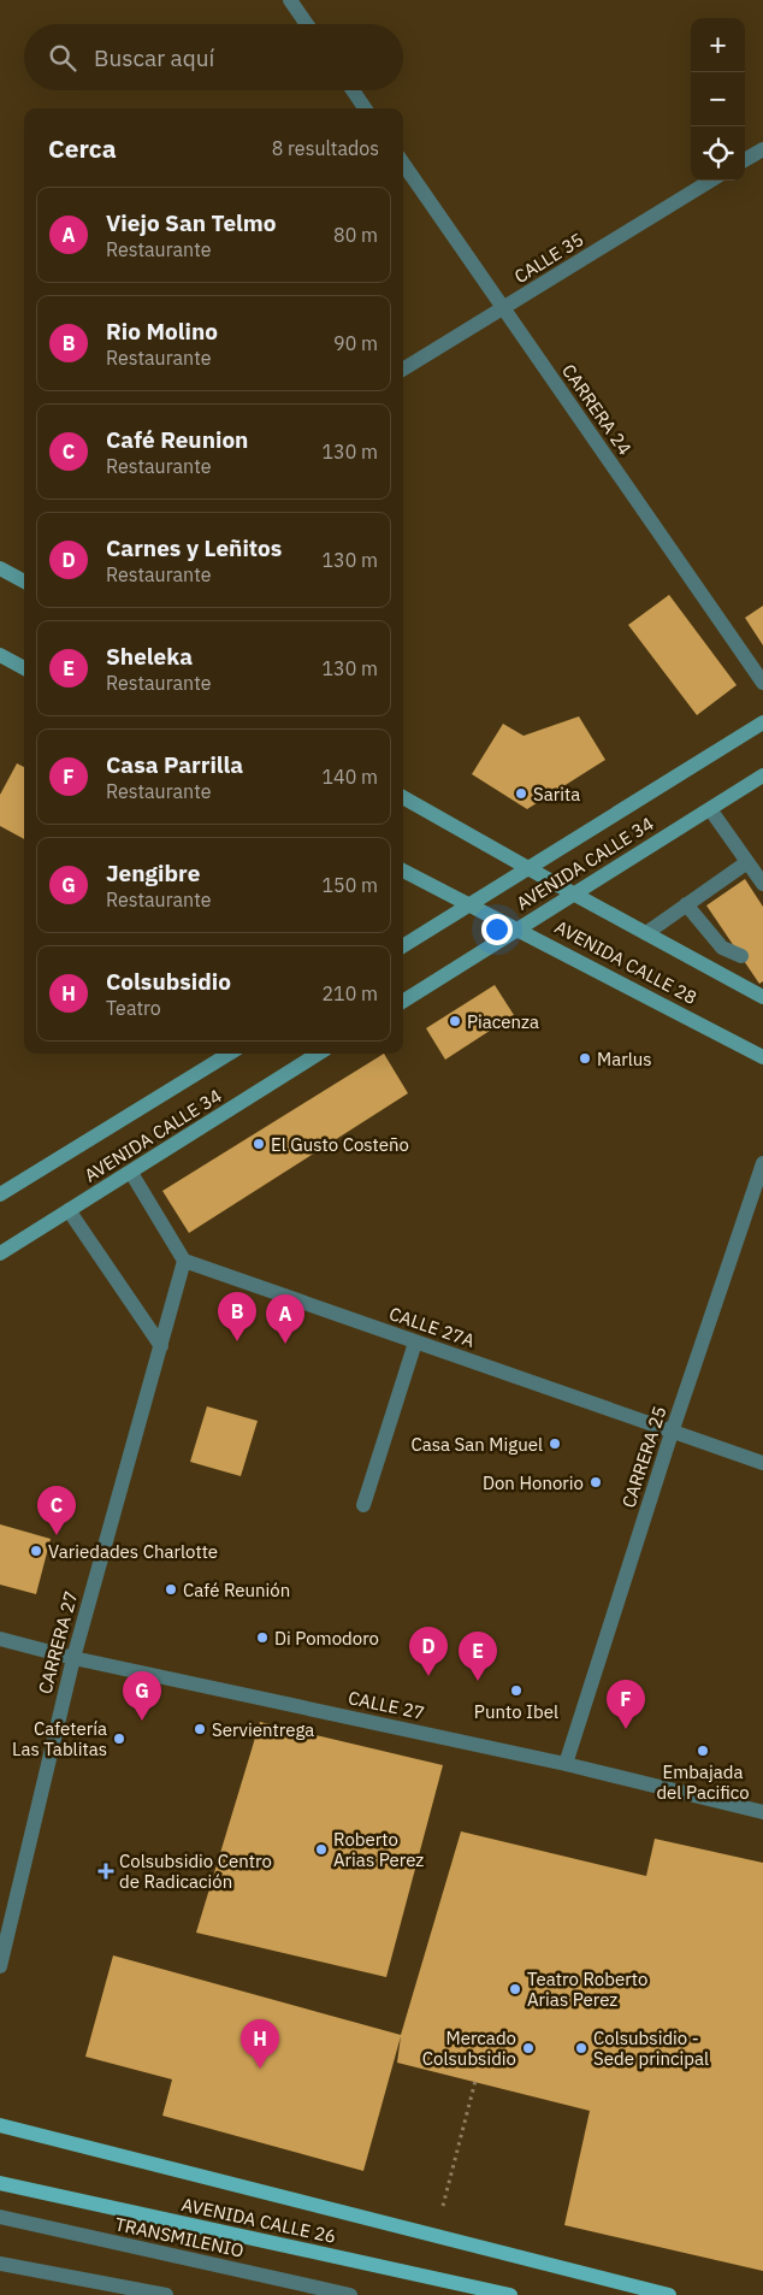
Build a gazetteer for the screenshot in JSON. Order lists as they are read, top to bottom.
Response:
{
  "streets": {
    "main road": ["AVENIDA CALLE 34", "AVENIDA CALLE 28", "AVENIDA CALLE 26"],
    "street": [
      "CALLE 35",
      "CARRERA 24",
      "CALLE 27A",
      "CARRERA 25",
      "CARRERA 27",
      "CALLE 27",
      "TRANSMILENIO"
    ]
  },
  "crossings": [
    ["CALLE 35", "CARRERA 24"],
    ["AVENIDA CALLE 34", "AVENIDA CALLE 28"],
    ["CALLE 27A", "CARRERA 25"],
    ["CALLE 27A", "CARRERA 27"],
    ["CARRERA 25", "CALLE 27"],
    ["CARRERA 27", "CALLE 27"]
  ],
  "places": {
    "other": [
      "Sarita",
      "Piacenza",
      "Marlus",
      "El Gusto Costeño",
      "Casa San Miguel",
      "Don Honorio",
      "Variedades Charlotte",
      "Café Reunión",
      "Di Pomodoro",
      "Punto Ibel",
      "Servientrega",
      "Cafetería Las Tablitas",
      "Embajada del Pacifico",
      "Roberto Arias Perez",
      "Teatro Roberto Arias Perez",
      "Mercado Colsubsidio",
      "Colsubsidio - Sede principal"
    ],
    "health": ["Colsubsidio Centro de Radicación"]
  },
  "page": {
    "map_buttons": ["+", "−"],
    "search": "Buscar aquí",
    "heading": ["Cerca", "8 resultados"],
    "list": [
      {
        "mark": "A",
        "name": "Viejo San Telmo",
        "note": "Restaurante",
        "value": "80 m"
      },
      {
        "mark": "B",
        "name": "Rio Molino",
        "note": "Restaurante",
        "value": "90 m"
      },
      {
        "mark": "C",
        "name": "Café Reunion",
        "note": "Restaurante",
        "value": "130 m"
      },
      {
        "mark": "D",
        "name": "Carnes y Leñitos",
        "note": "Restaurante",
        "value": "130 m"
      },
      {
        "mark": "E",
        "name": "Sheleka",
        "note": "Restaurante",
        "value": "130 m"
      },
      {
        "mark": "F",
        "name": "Casa Parrilla",
        "note": "Restaurante",
        "value": "140 m"
      },
      {
        "mark": "G",
        "name": "Jengibre",
        "note": "Restaurante",
        "value": "150 m"
      },
      {
        "mark": "H",
        "name": "Colsubsidio",
        "note": "Teatro",
        "value": "210 m"
      }
    ],
    "pins": [
      "B",
      "A",
      "C",
      "D",
      "E",
      "G",
      "F",
      "H"
    ]
  }
}
